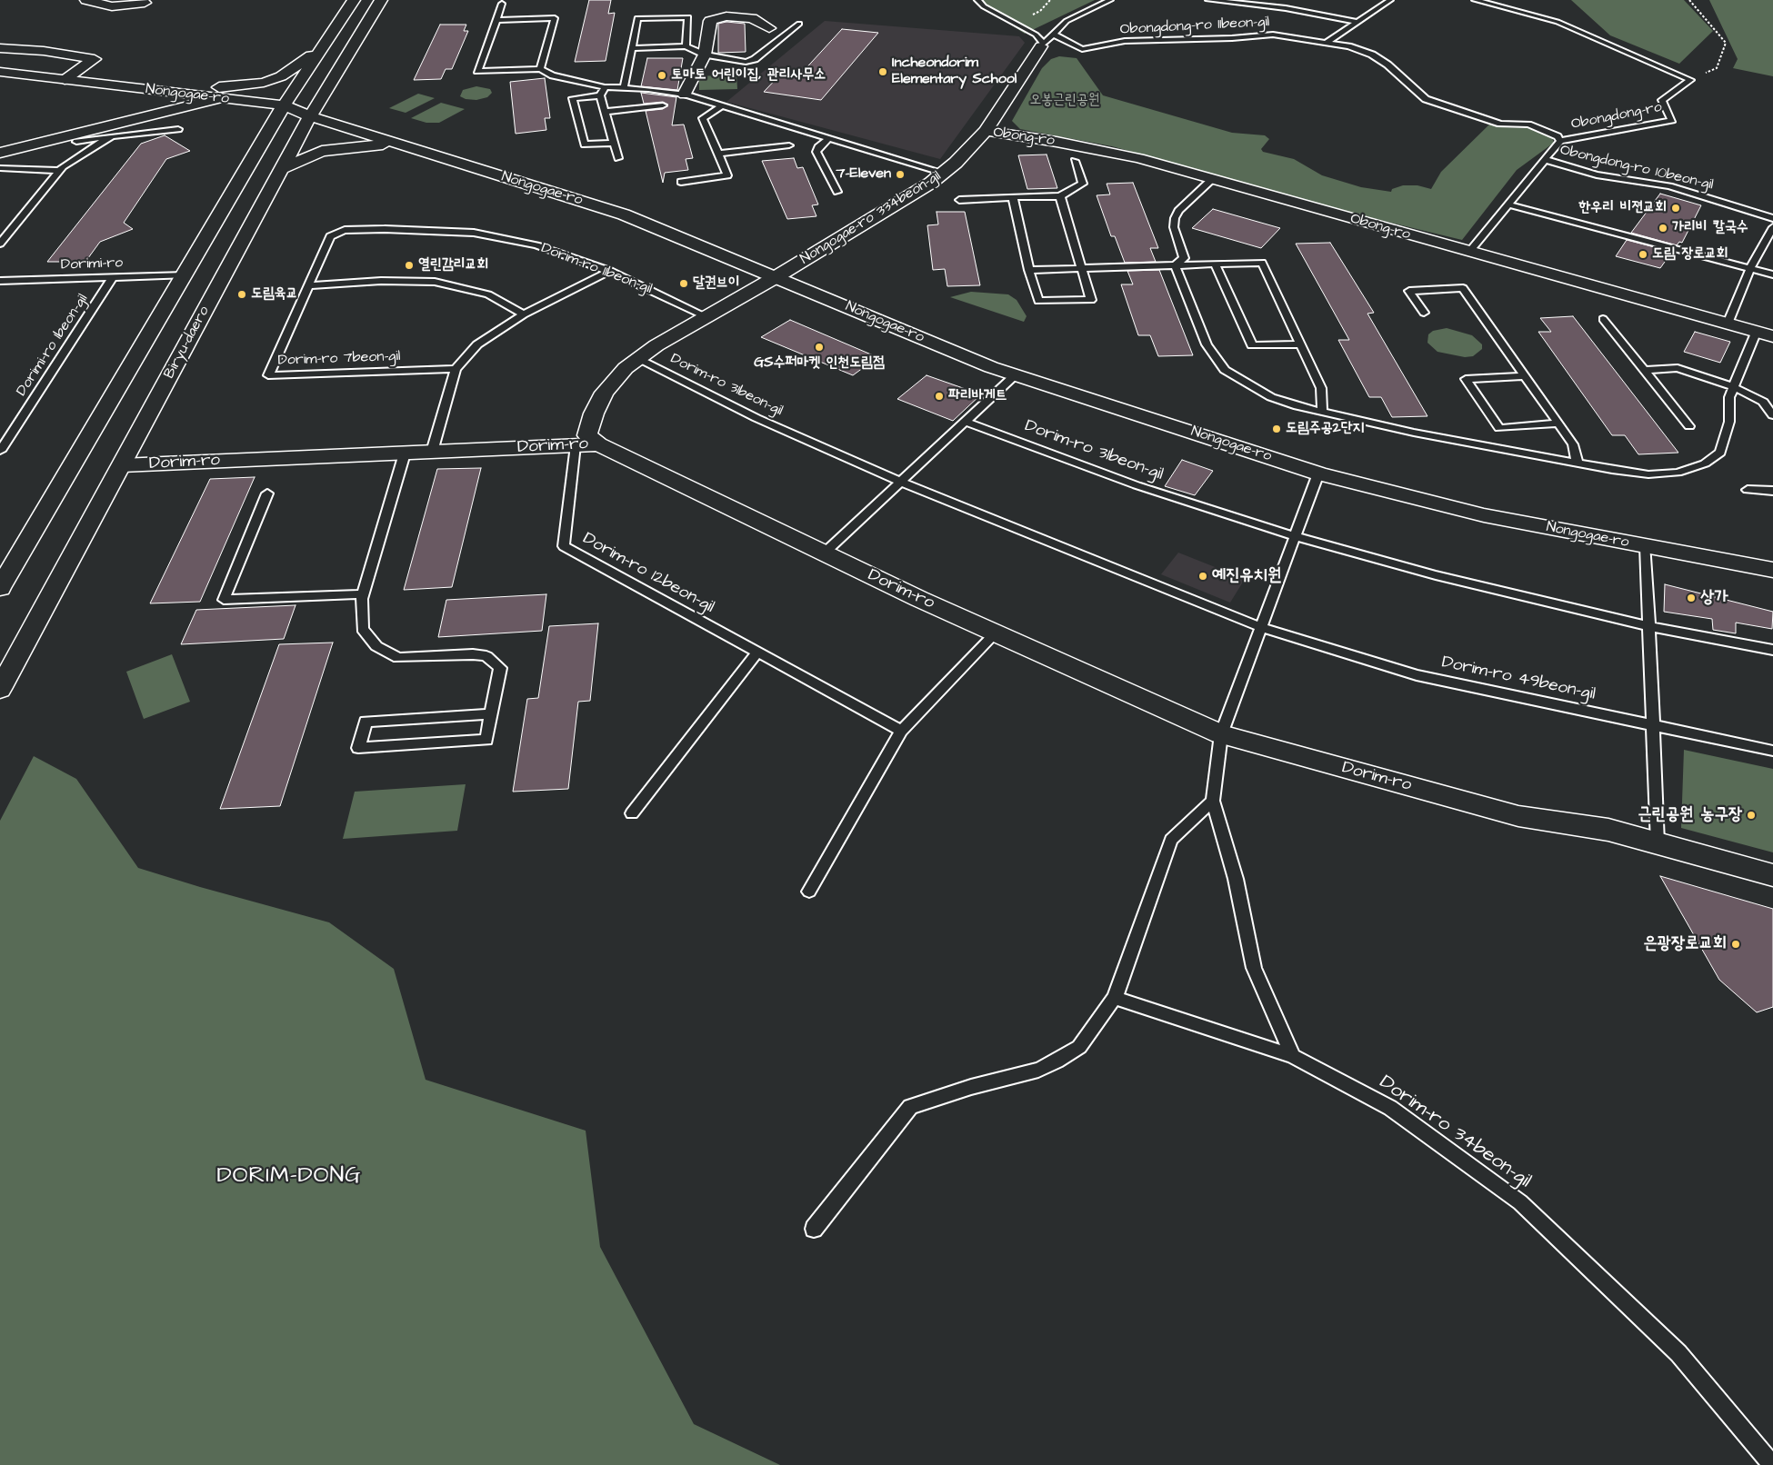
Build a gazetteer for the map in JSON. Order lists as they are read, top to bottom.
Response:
{
  "streets": {
    "main road": [
      "Nongogae-ro",
      "Obong-ro",
      "Nongogae-ro 334beon-gil",
      "Biryu-daero",
      "Dorim-ro"
    ],
    "lane": [
      "Obongdong-ro 11beon-gil",
      "Obongdong-ro",
      "Obongdong-ro 10beon-gil",
      "Dorimi-ro",
      "Dorim-ro 11beon-gil",
      "Dorimi-ro 1beon-gil",
      "Dorim-ro 7beon-gil",
      "Dorim-ro 31beon-gil",
      "Dorim-ro 12beon-gil",
      "Dorim-ro 49beon-gil",
      "Dorim-ro 34beon-gil"
    ]
  },
  "crossings": [
    ["Obongdong-ro 11beon-gil", "Obongdong-ro"],
    ["Obongdong-ro 11beon-gil", "Nongogae-ro 334beon-gil"],
    ["Nongogae-ro", "Nongogae-ro 334beon-gil"],
    ["Nongogae-ro", "Biryu-daero"],
    ["Obongdong-ro", "Obong-ro"],
    ["Obongdong-ro", "Obongdong-ro 10beon-gil"],
    ["Obong-ro", "Nongogae-ro 334beon-gil"],
    ["Dorimi-ro", "Dorimi-ro 1beon-gil"],
    ["Dorim-ro 11beon-gil", "Dorim-ro 7beon-gil"],
    ["Biryu-daero", "Dorim-ro"],
    ["Dorim-ro 31beon-gil", "Dorim-ro 49beon-gil"],
    ["Dorim-ro", "Dorim-ro 12beon-gil"]
  ],
  "districts": ["DORIM-DONG"],
  "parks": ["오봉근린공원"],
  "places": [
    "Incheondorim Elementary School",
    "토마토 어린이집, 관리사무소",
    "7-Eleven",
    "한우리 비젼교회",
    "가리비 칼국수",
    "도림 장로교회",
    "열린감리교회",
    "달권브이",
    "도림육교",
    "GS수퍼마켓 인천도림점",
    "파리바게트",
    "도림주공2단지",
    "예진유치원",
    "상가",
    "근린공원 농구장",
    "은광장로교회"
  ]
}
